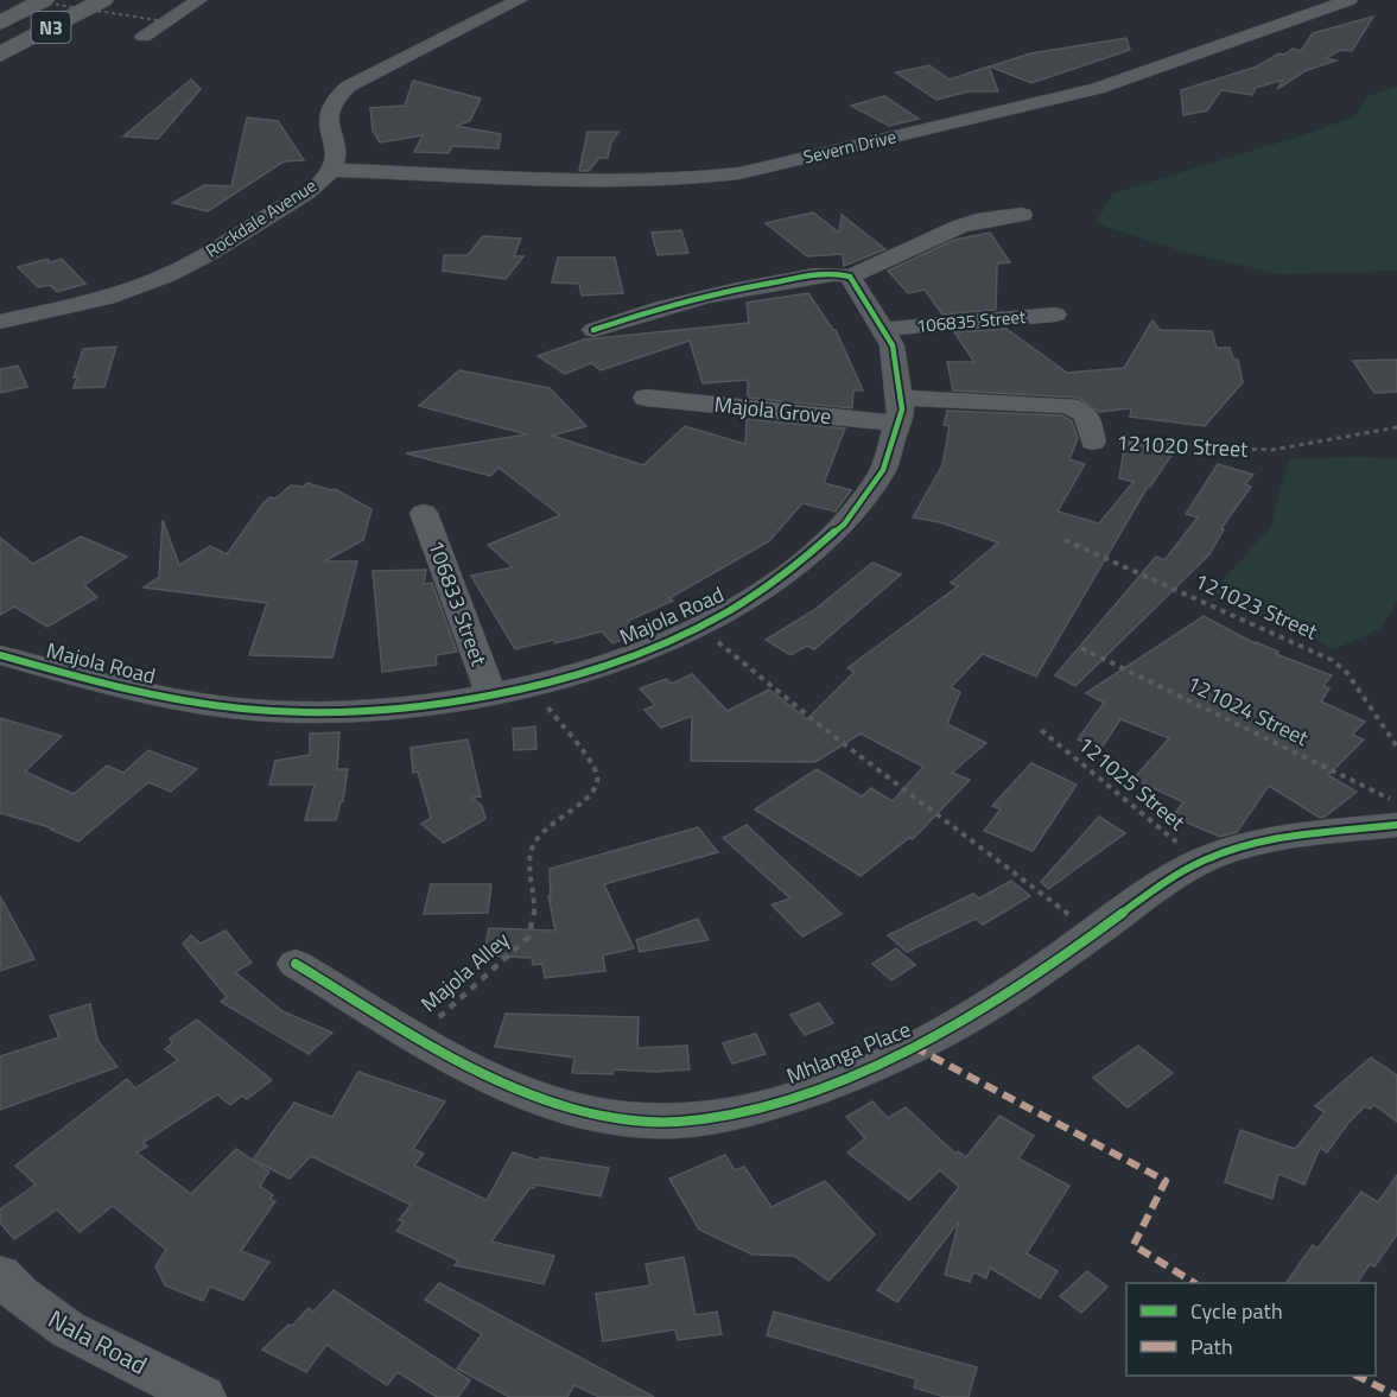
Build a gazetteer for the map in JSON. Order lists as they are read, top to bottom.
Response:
{
  "streets": {
    "highway": ["N3"],
    "street": [
      "Severn Drive",
      "Rockdale Avenue",
      "106835 Street",
      "Majola Grove",
      "121020 Street",
      "106833 Street",
      "Majola Road",
      "Mhlanga Place",
      "Nala Road"
    ],
    "path": [
      "121023 Street",
      "121024 Street",
      "121025 Street",
      "Majola Alley"
    ]
  },
  "crossings": [
    ["Severn Drive", "Rockdale Avenue"],
    ["106835 Street", "Majola Road"],
    ["Majola Grove", "121020 Street"],
    ["Majola Grove", "Majola Road"],
    ["121020 Street", "Majola Road"],
    ["106833 Street", "Majola Road"],
    ["Majola Road", "Majola Alley"],
    ["Majola Road", "Mhlanga Place"],
    ["121025 Street", "Mhlanga Place"],
    ["Majola Alley", "Mhlanga Place"]
  ],
  "legend": ["Cycle path", "Path"]
}
